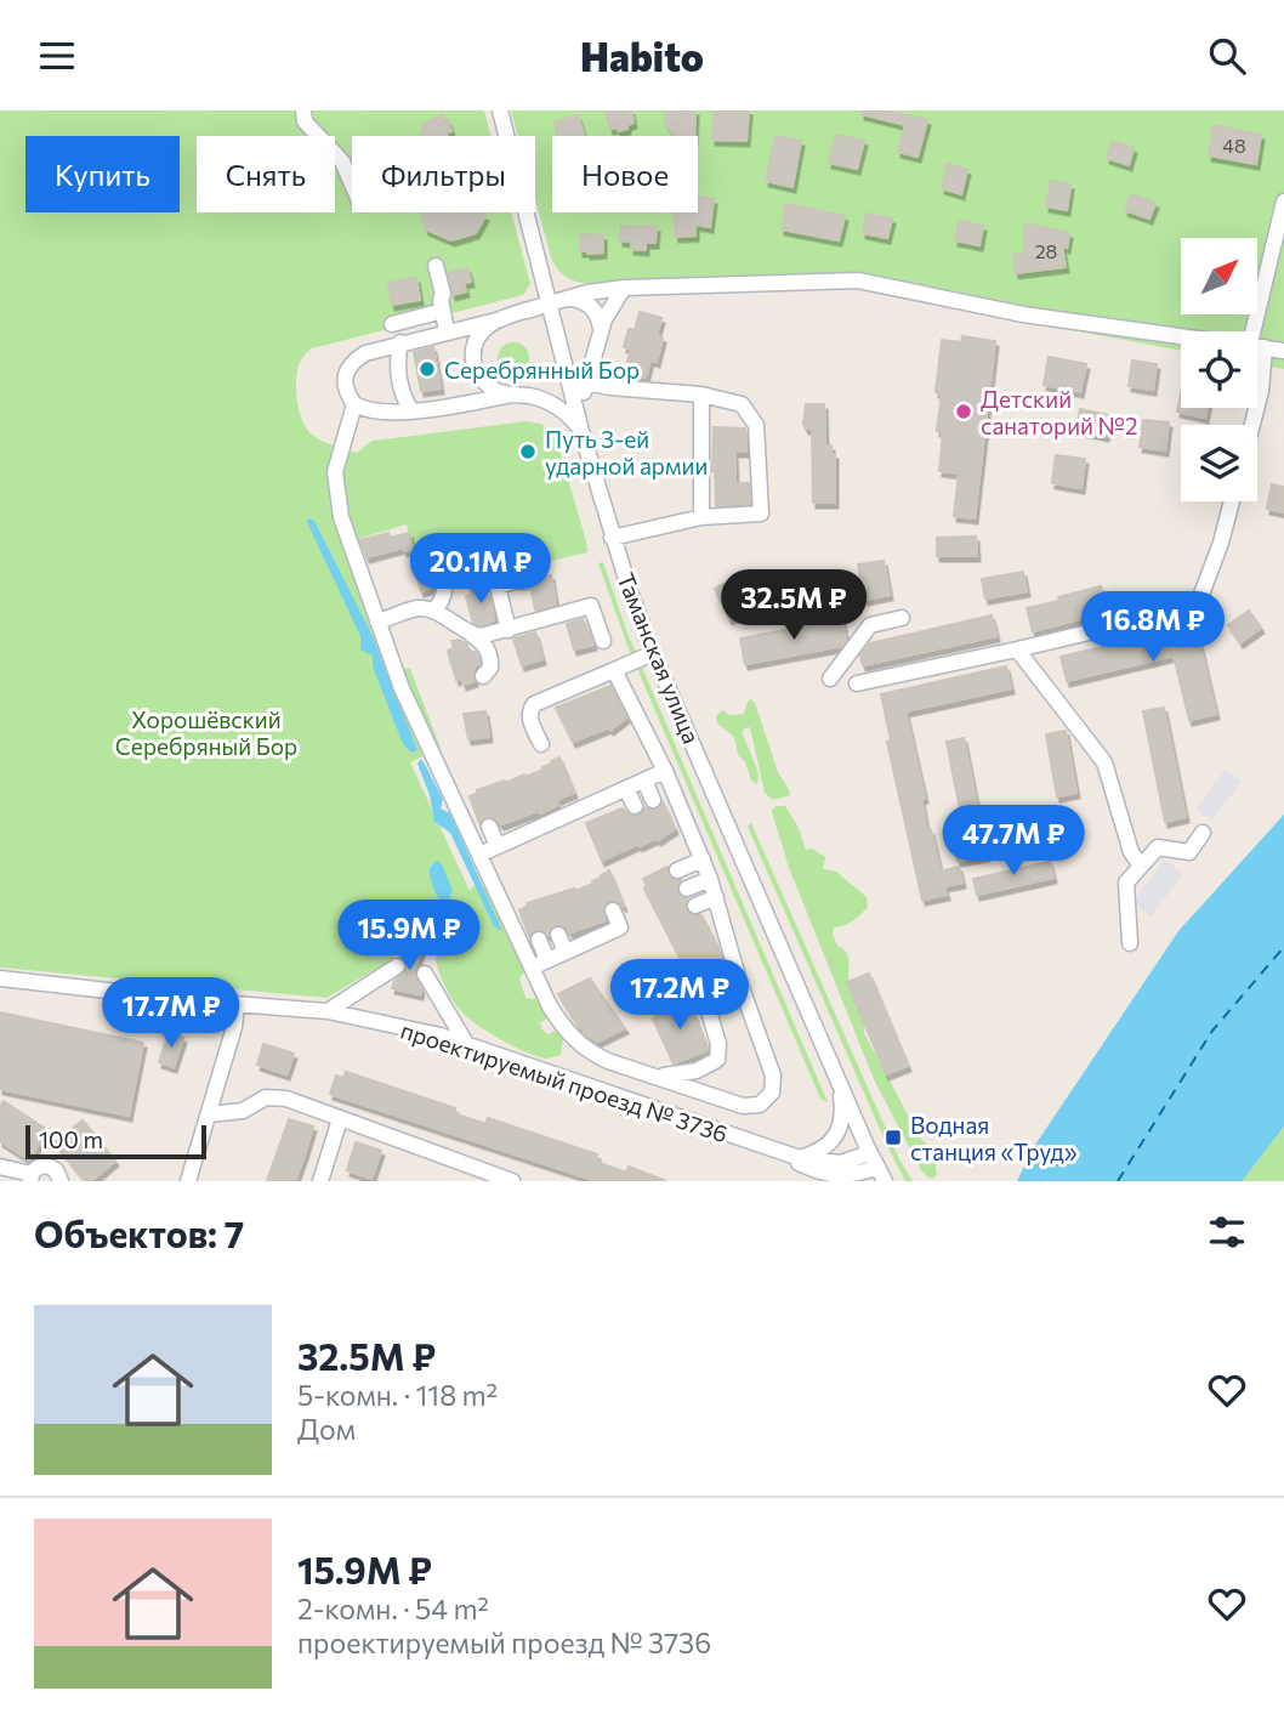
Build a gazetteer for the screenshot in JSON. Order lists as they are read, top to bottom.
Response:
{
  "streets": {
    "street": ["Таманская улица", "проектируемый проезд № 3736"]
  },
  "parks": ["Хорошёвский Серебряный Бор"],
  "places": {
    "other": ["Серебрянный Бор", "Детский санаторий №2", "Путь 3-ей ударной армии"],
    "transit": ["Водная станция «Труд»"]
  },
  "house_numbers": ["48", "28"],
  "scale_bar": "100 m",
  "north": "top right",
  "page": {
    "header": "Habito",
    "chip": [
      "Купить",
      "Снять",
      "Фильтры",
      "Новое"
    ],
    "price": [
      "20.1M ₽",
      "32.5M ₽",
      "16.8M ₽",
      "47.7M ₽",
      "15.9M ₽",
      "17.2M ₽",
      "17.7M ₽"
    ],
    "scale": "100 m",
    "heading": "Объектов: 7",
    "list": [
      {
        "name": "32.5M ₽",
        "note": "5-комн. · 118 m² · Дом"
      },
      {
        "name": "15.9M ₽",
        "note": "2-комн. · 54 m² · проектируемый проезд № 3736"
      }
    ]
  }
}
